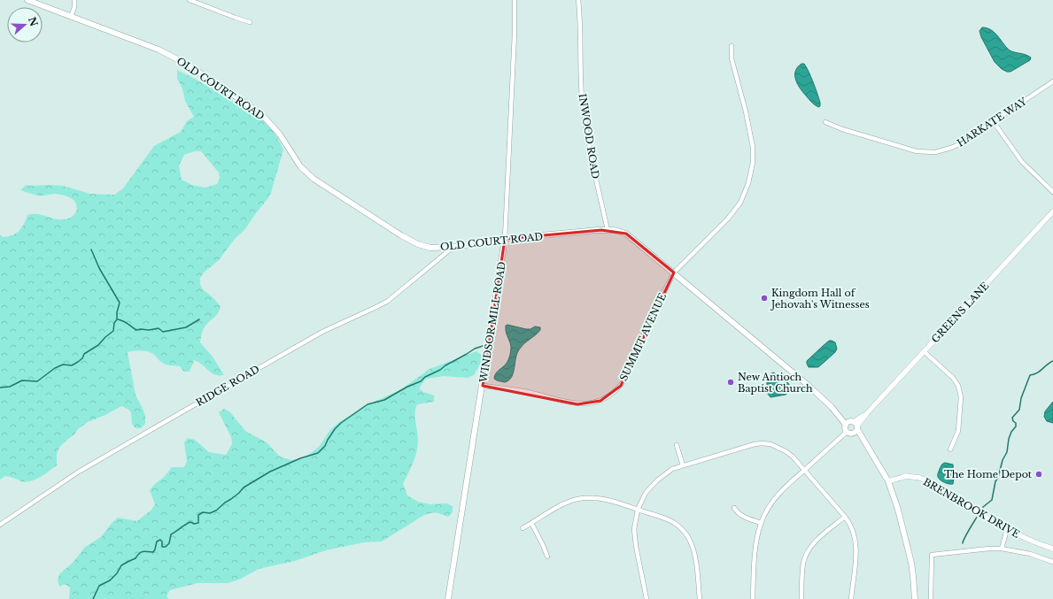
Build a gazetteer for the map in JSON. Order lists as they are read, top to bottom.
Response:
{
  "streets": {
    "main road": ["OLD COURT ROAD", "WINDSOR MILL ROAD"],
    "street": [
      "HARKATE WAY",
      "INWOOD ROAD",
      "GREENS LANE",
      "SUMMIT AVENUE",
      "RIDGE ROAD",
      "BRENBROOK DRIVE"
    ]
  },
  "crossings": [
    ["OLD COURT ROAD", "INWOOD ROAD"],
    ["OLD COURT ROAD", "GREENS LANE"],
    ["OLD COURT ROAD", "WINDSOR MILL ROAD"],
    ["OLD COURT ROAD", "SUMMIT AVENUE"],
    ["OLD COURT ROAD", "RIDGE ROAD"],
    ["OLD COURT ROAD", "BRENBROOK DRIVE"],
    ["WINDSOR MILL ROAD", "SUMMIT AVENUE"]
  ],
  "places": ["Kingdom Hall of Jehovah's Witnesses", "New Antioch Baptist Church", "The Home Depot"],
  "north": "right"
}
